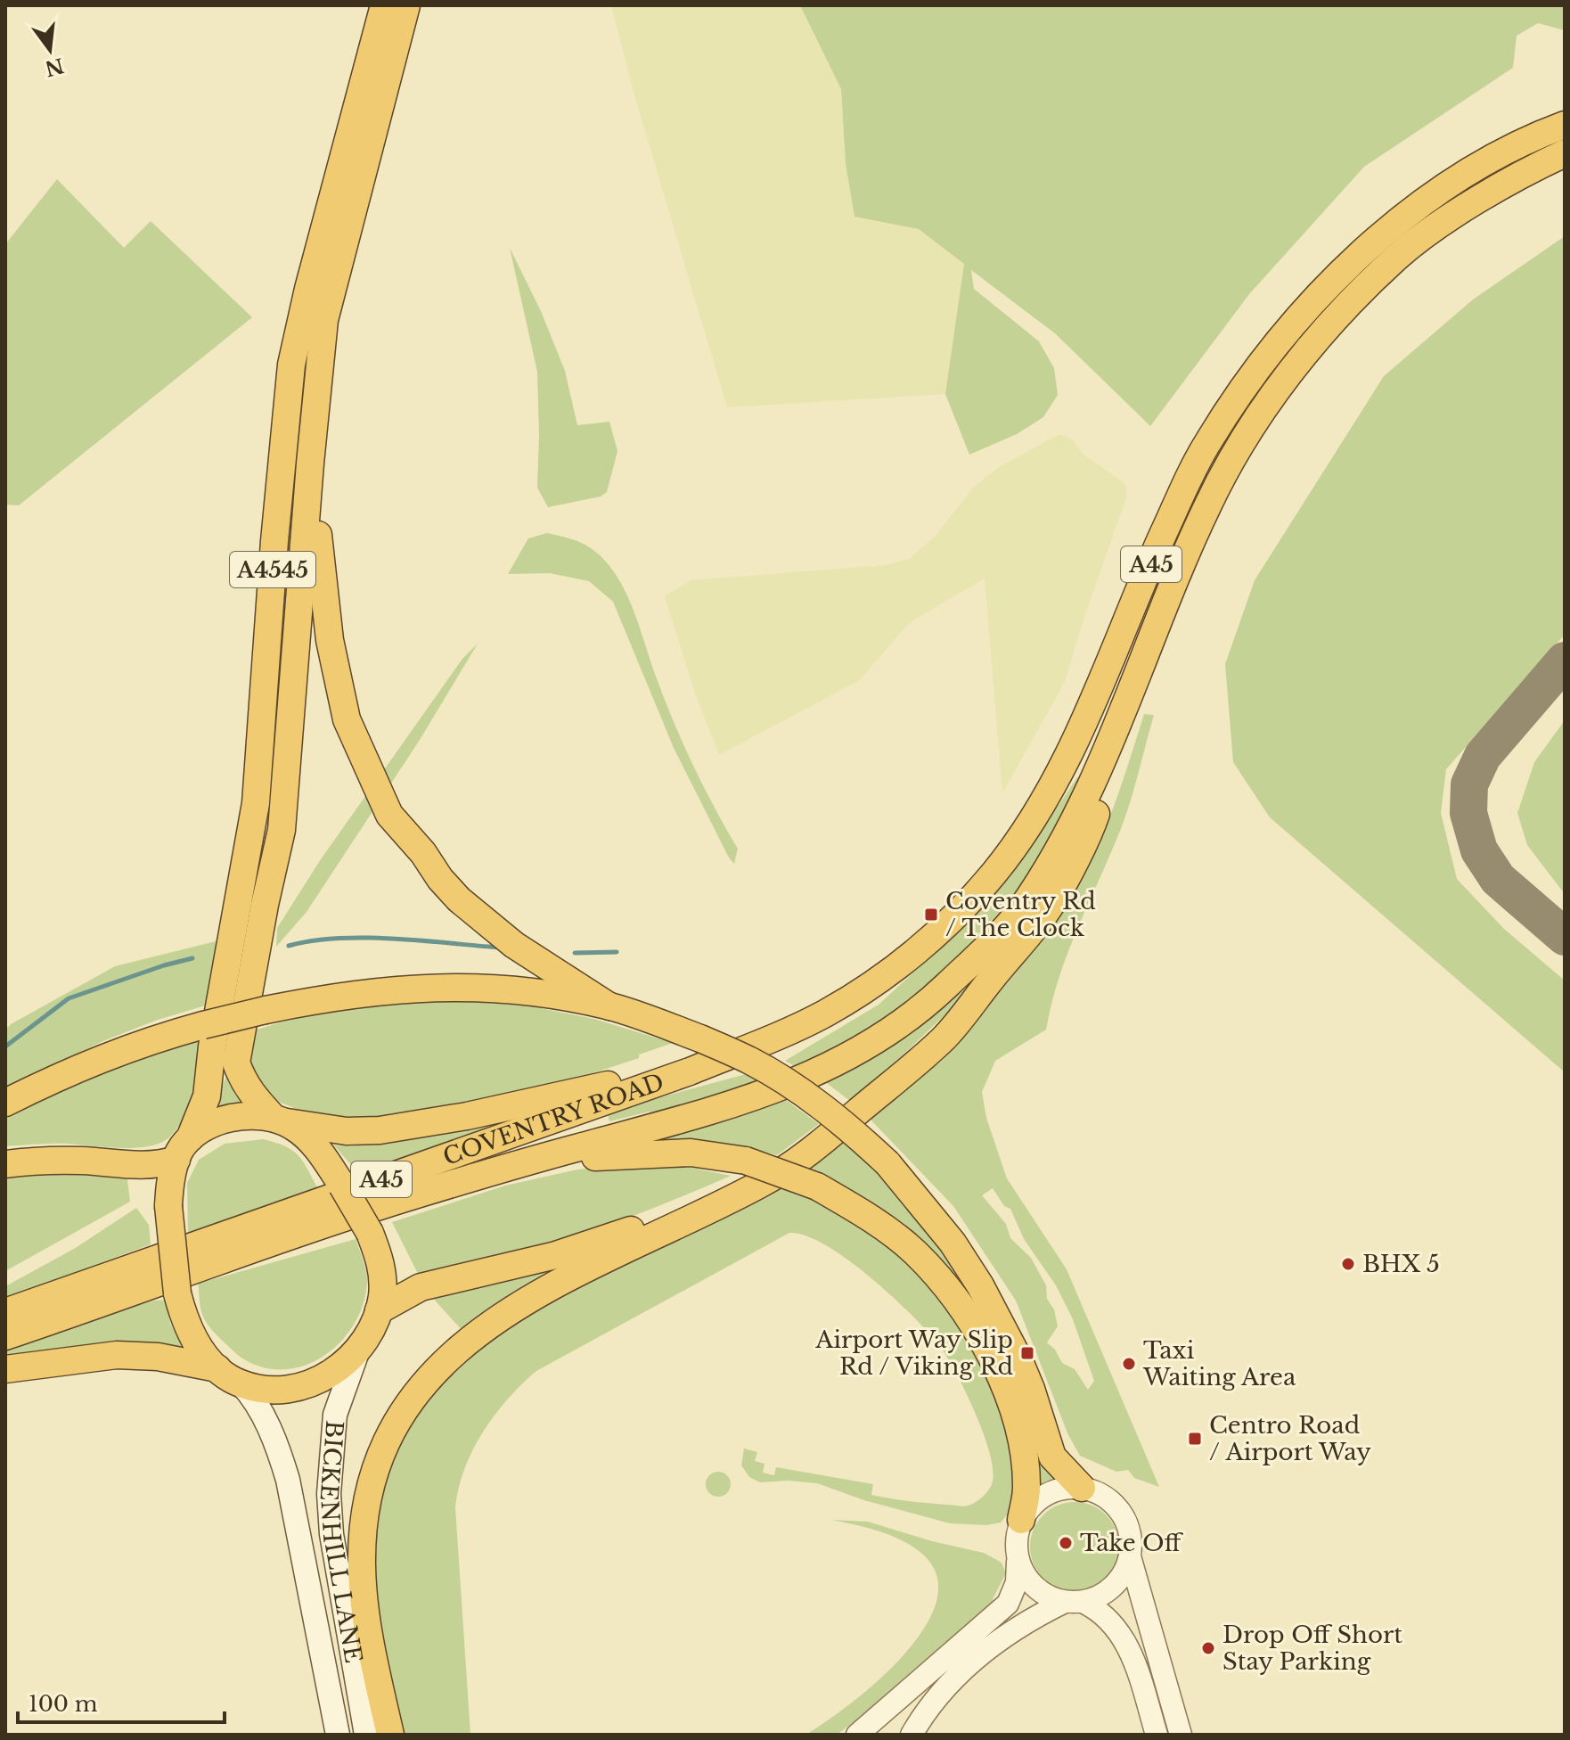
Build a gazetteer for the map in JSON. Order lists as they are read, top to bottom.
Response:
{
  "streets": {
    "highway": ["A45", "A4545", "COVENTRY ROAD"],
    "main road": ["BICKENHILL LANE"]
  },
  "crossings": [
    ["A45", "COVENTRY ROAD"],
    ["A4545", "BICKENHILL LANE"]
  ],
  "places": {
    "transit": ["Coventry Rd / The Clock", "Airport Way Slip Rd / Viking Rd", "Centro Road / Airport Way"],
    "other": [
      "BHX 5",
      "Taxi Waiting Area",
      "Take Off",
      "Drop Off Short Stay Parking"
    ]
  },
  "scale_bar": "100 m",
  "north": "bottom"
}
